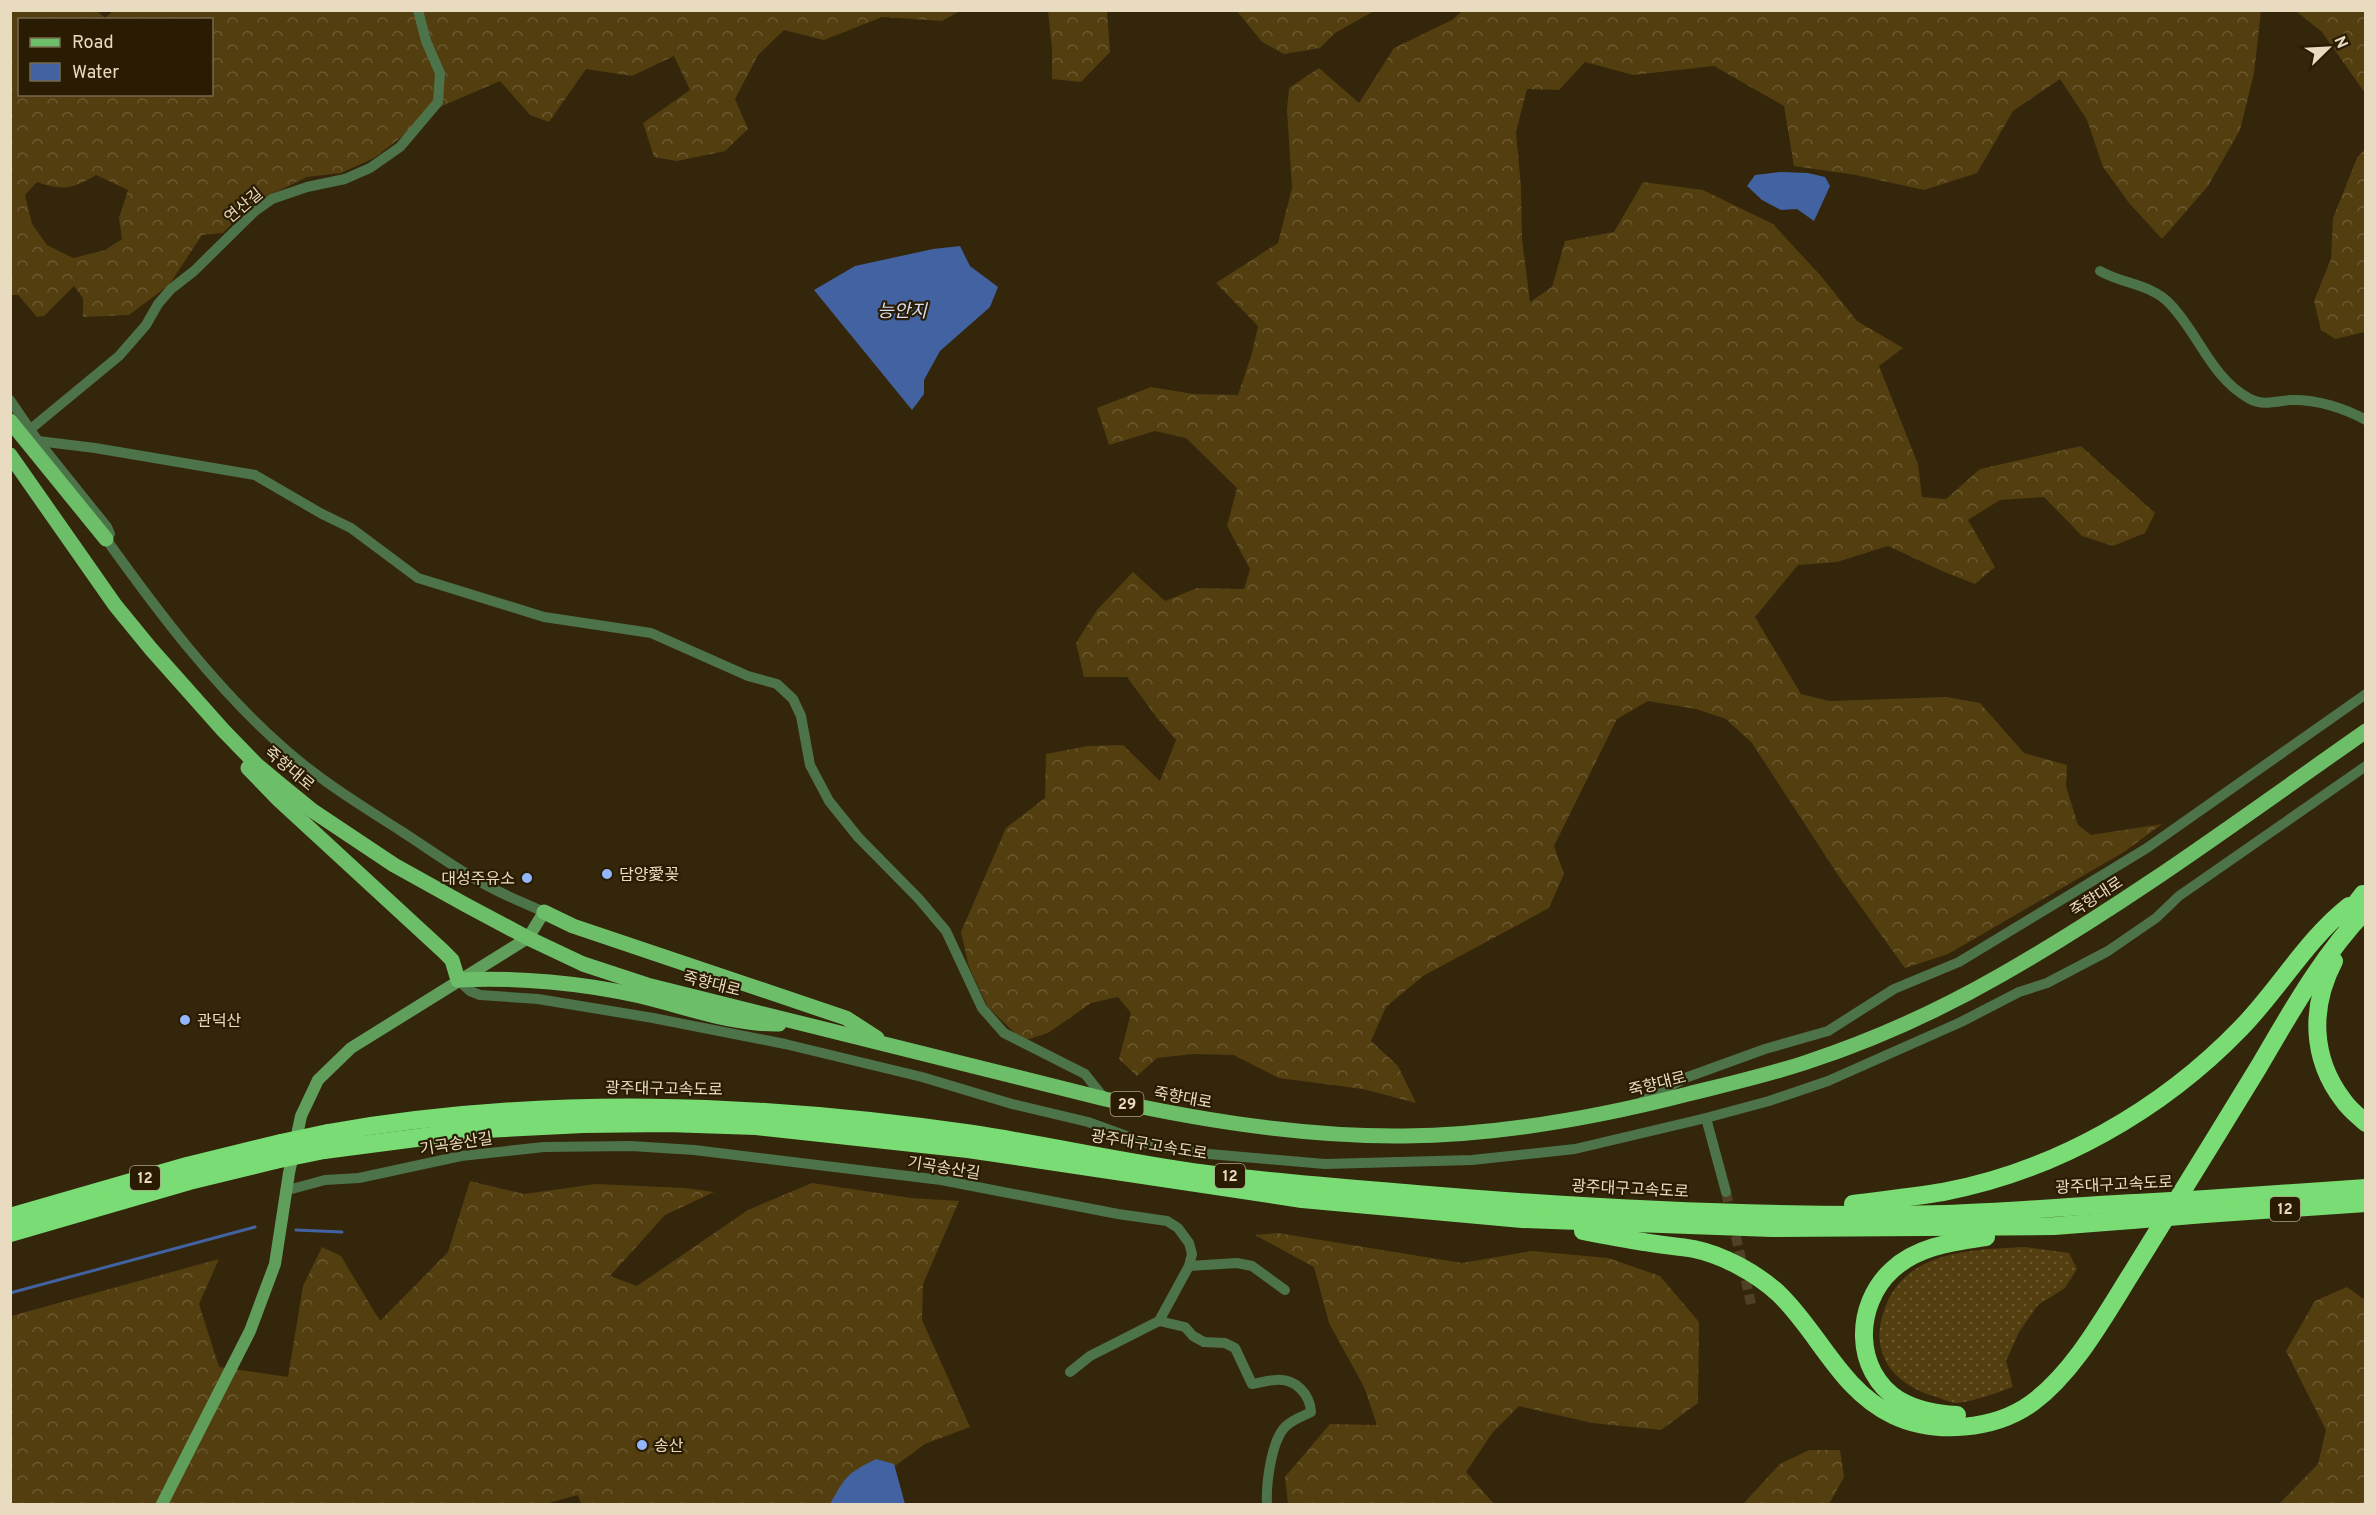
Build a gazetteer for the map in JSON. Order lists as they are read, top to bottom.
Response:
{
  "streets": {
    "highway": ["광주대구고속도로", "12"],
    "main road": ["죽향대로", "29"],
    "street": ["연산길", "기곡송산길"]
  },
  "water": ["능안지"],
  "places": [
    "담양愛꽂",
    "대성주유소",
    "관덕산",
    "송산"
  ],
  "legend": ["Road", "Water"],
  "north": "top right"
}
